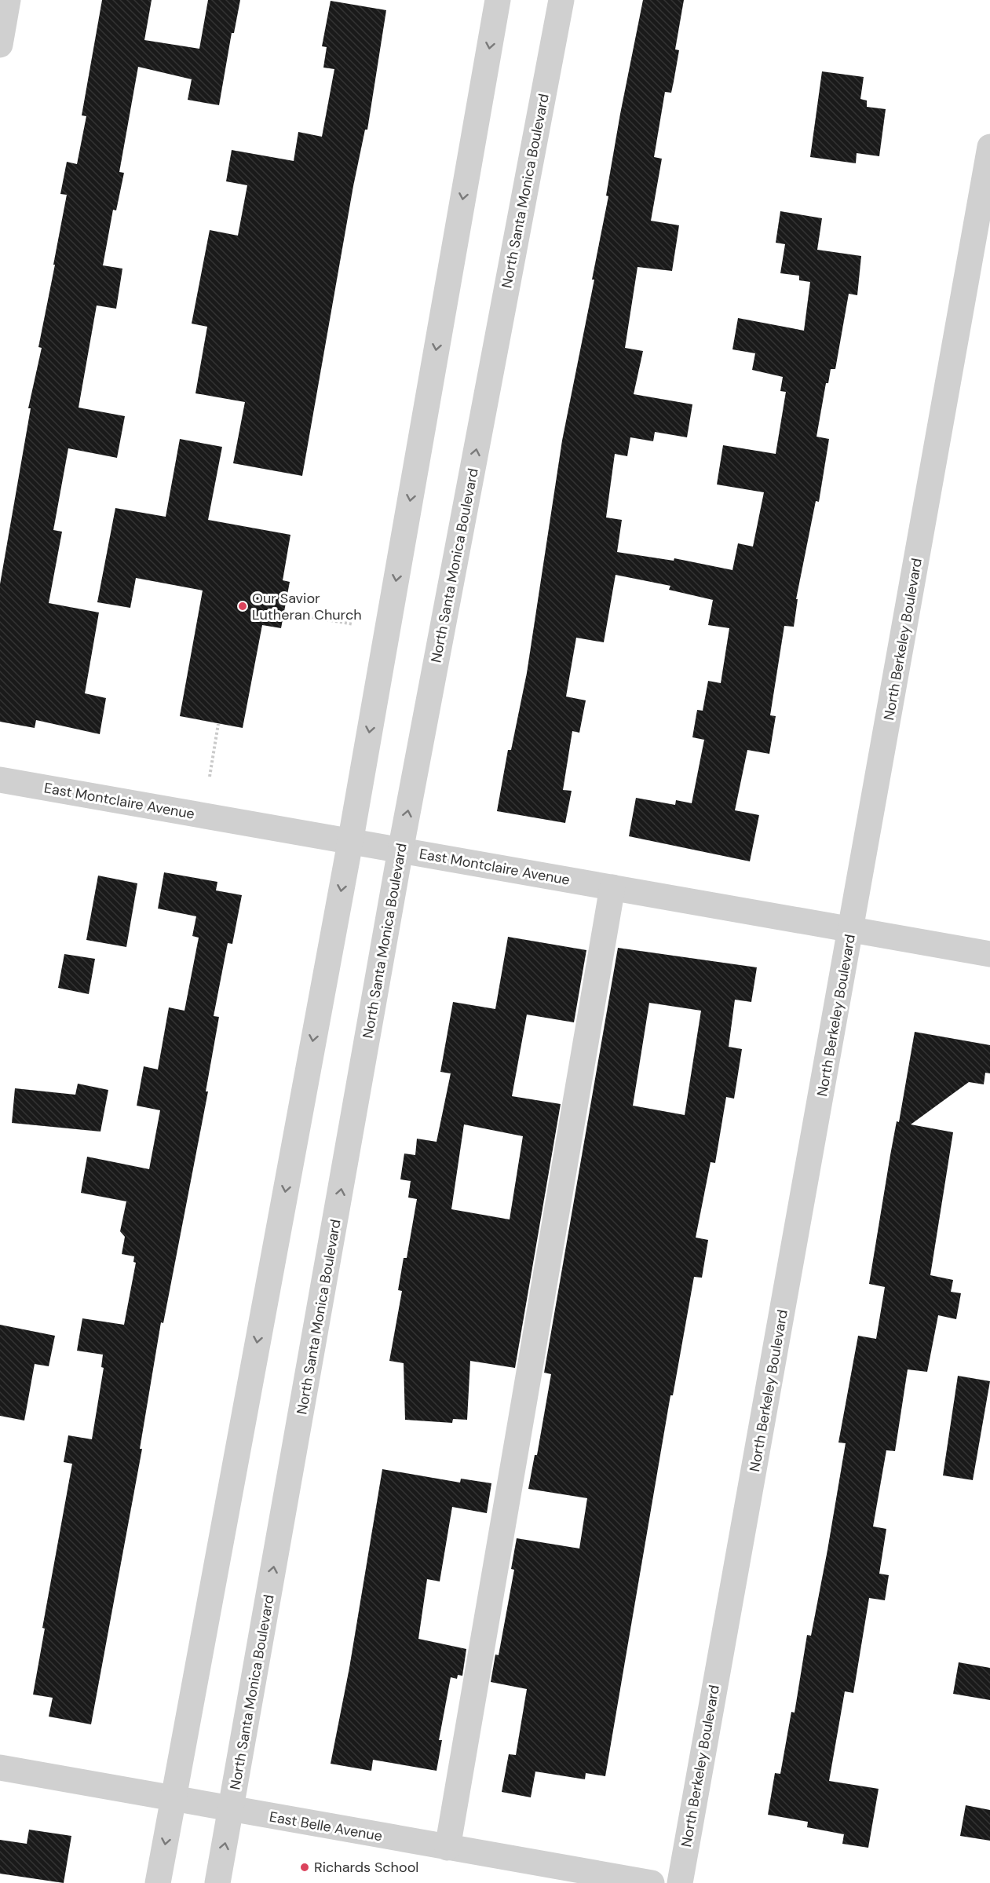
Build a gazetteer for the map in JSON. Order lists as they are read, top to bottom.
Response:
{
  "streets": {
    "street": [
      "North Santa Monica Boulevard",
      "North Berkeley Boulevard",
      "East Montclaire Avenue",
      "East Belle Avenue"
    ]
  },
  "crossings": [
    ["North Santa Monica Boulevard", "East Montclaire Avenue"],
    ["North Santa Monica Boulevard", "East Belle Avenue"],
    ["North Berkeley Boulevard", "East Montclaire Avenue"]
  ],
  "places": ["Our Savior Lutheran Church", "Richards School"]
}
